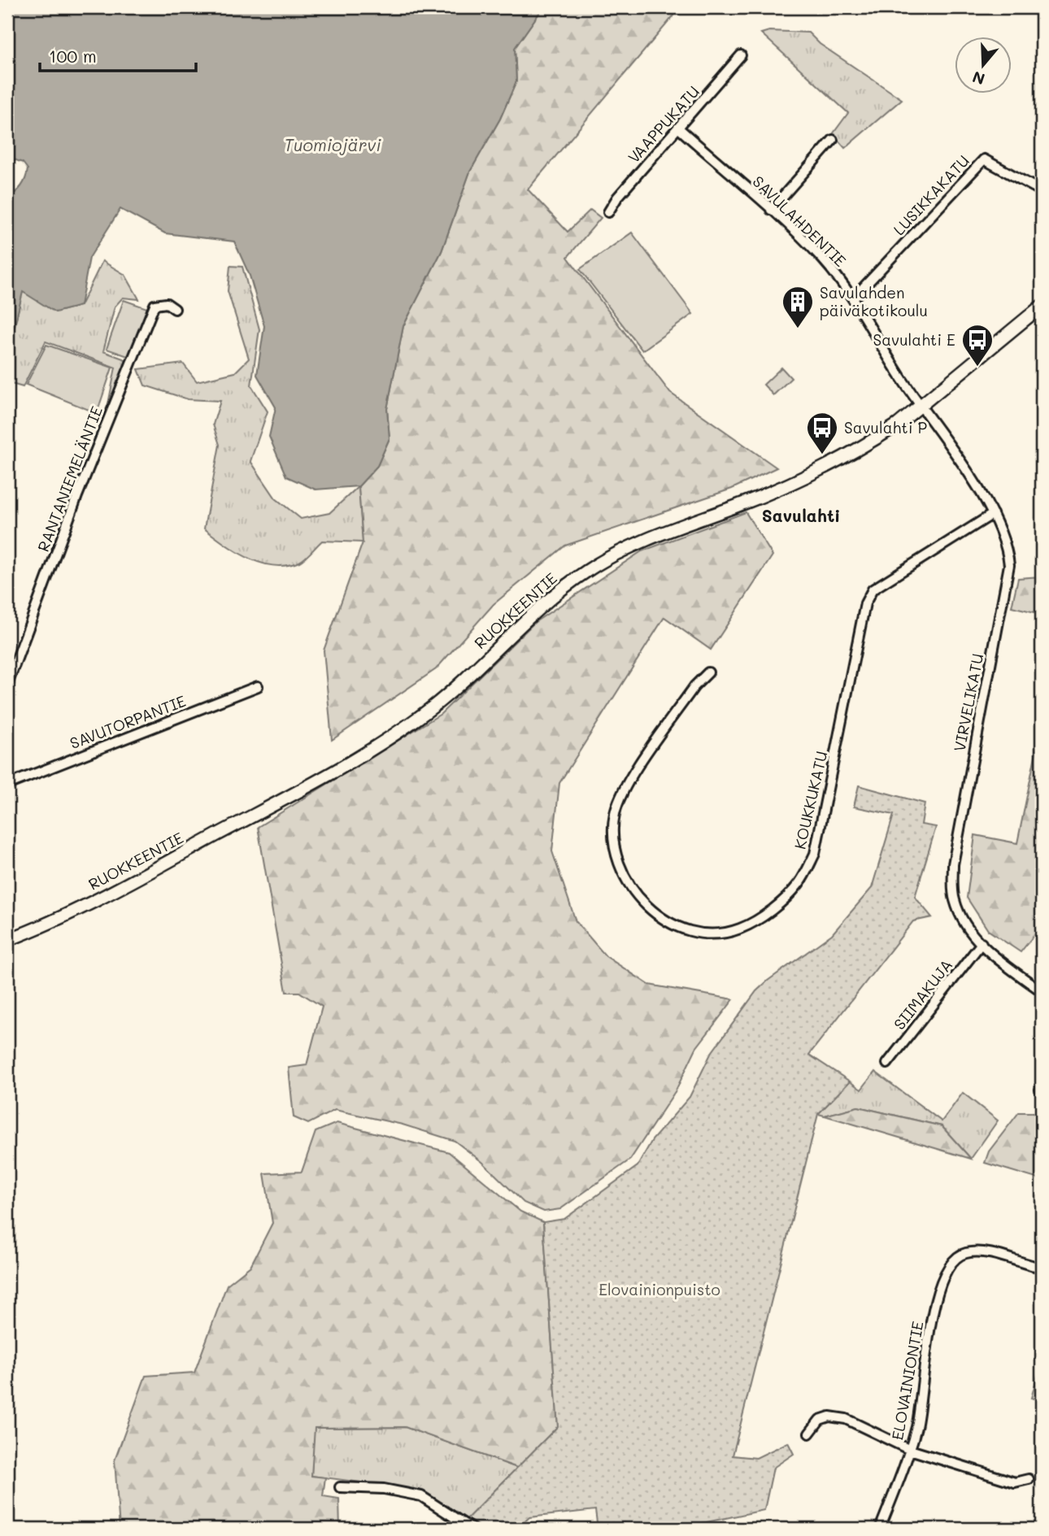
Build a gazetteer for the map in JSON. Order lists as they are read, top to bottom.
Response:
{
  "streets": {
    "street": [
      "VAAPPUKATU",
      "LUSIKKAKATU",
      "SAVULAHDENTIE",
      "RANTANIEMELÄNTIE",
      "RUOKKEENTIE",
      "VIRVELIKATU",
      "SAVUTORPANTIE",
      "KOUKKUKATU",
      "SIIMAKUJA",
      "ELOVAINIONTIE"
    ]
  },
  "crossings": [
    ["VAAPPUKATU", "SAVULAHDENTIE"],
    ["LUSIKKAKATU", "SAVULAHDENTIE"],
    ["SAVULAHDENTIE", "RUOKKEENTIE"],
    ["SAVULAHDENTIE", "VIRVELIKATU"],
    ["RUOKKEENTIE", "VIRVELIKATU"],
    ["VIRVELIKATU", "KOUKKUKATU"],
    ["VIRVELIKATU", "SIIMAKUJA"]
  ],
  "districts": ["Savulahti"],
  "water": ["Tuomiojärvi"],
  "parks": ["Elovainionpuisto"],
  "places": {
    "building": ["Savulahden päiväkotikoulu"],
    "bus stop": ["Savulahti E", "Savulahti P"]
  },
  "scale_bar": "100 m",
  "north": "bottom"
}
